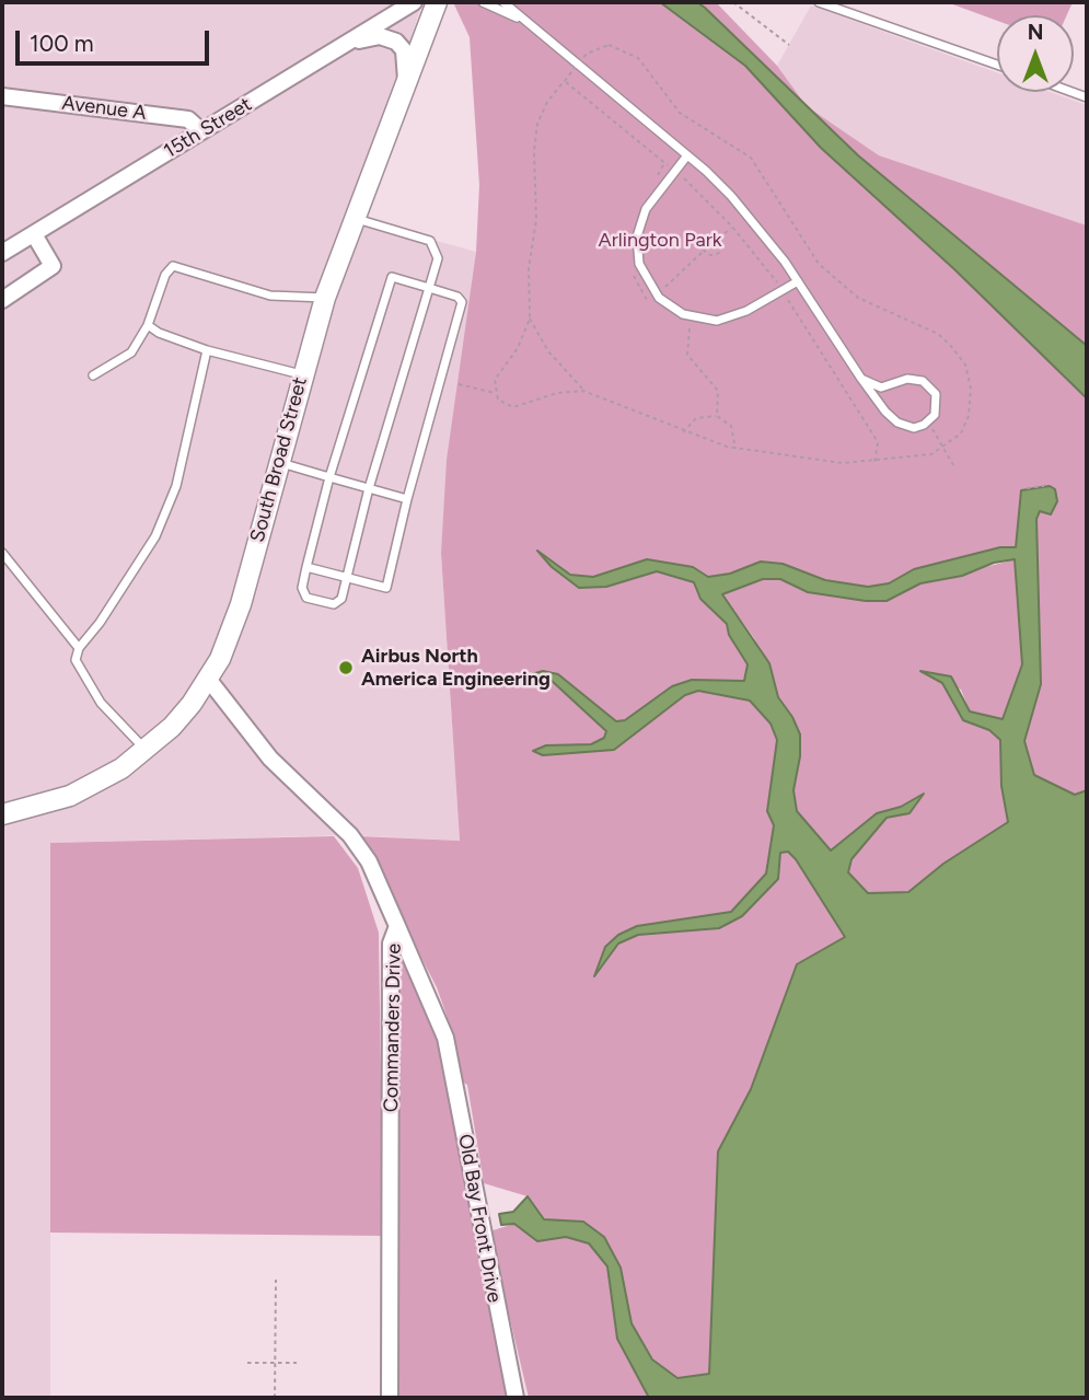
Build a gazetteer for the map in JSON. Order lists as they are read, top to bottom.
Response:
{
  "streets": {
    "street": [
      "Avenue A",
      "15th Street",
      "South Broad Street",
      "Commanders Drive",
      "Old Bay Front Drive"
    ]
  },
  "crossings": [
    ["Avenue A", "15th Street"],
    ["South Broad Street", "Commanders Drive"],
    ["Commanders Drive", "Old Bay Front Drive"]
  ],
  "parks": ["Arlington Park"],
  "places": ["Airbus North America Engineering"],
  "scale_bar": "100 m",
  "north": "top"
}
